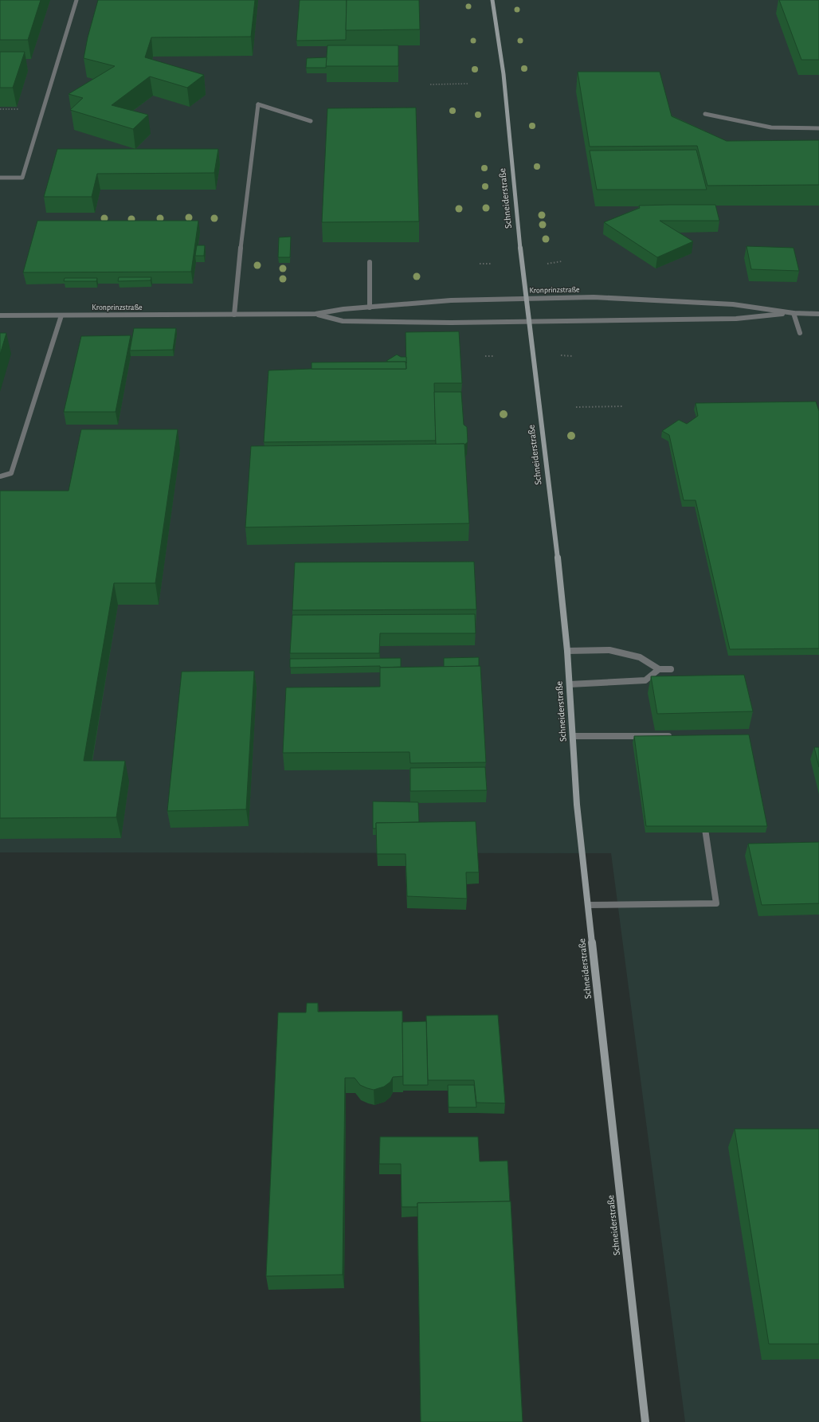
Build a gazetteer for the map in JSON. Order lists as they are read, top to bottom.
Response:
{
  "streets": {
    "main road": ["Schneiderstraße"],
    "street": ["Kronprinzstraße"]
  },
  "crossings": [
    ["Schneiderstraße", "Kronprinzstraße"]
  ]
}
